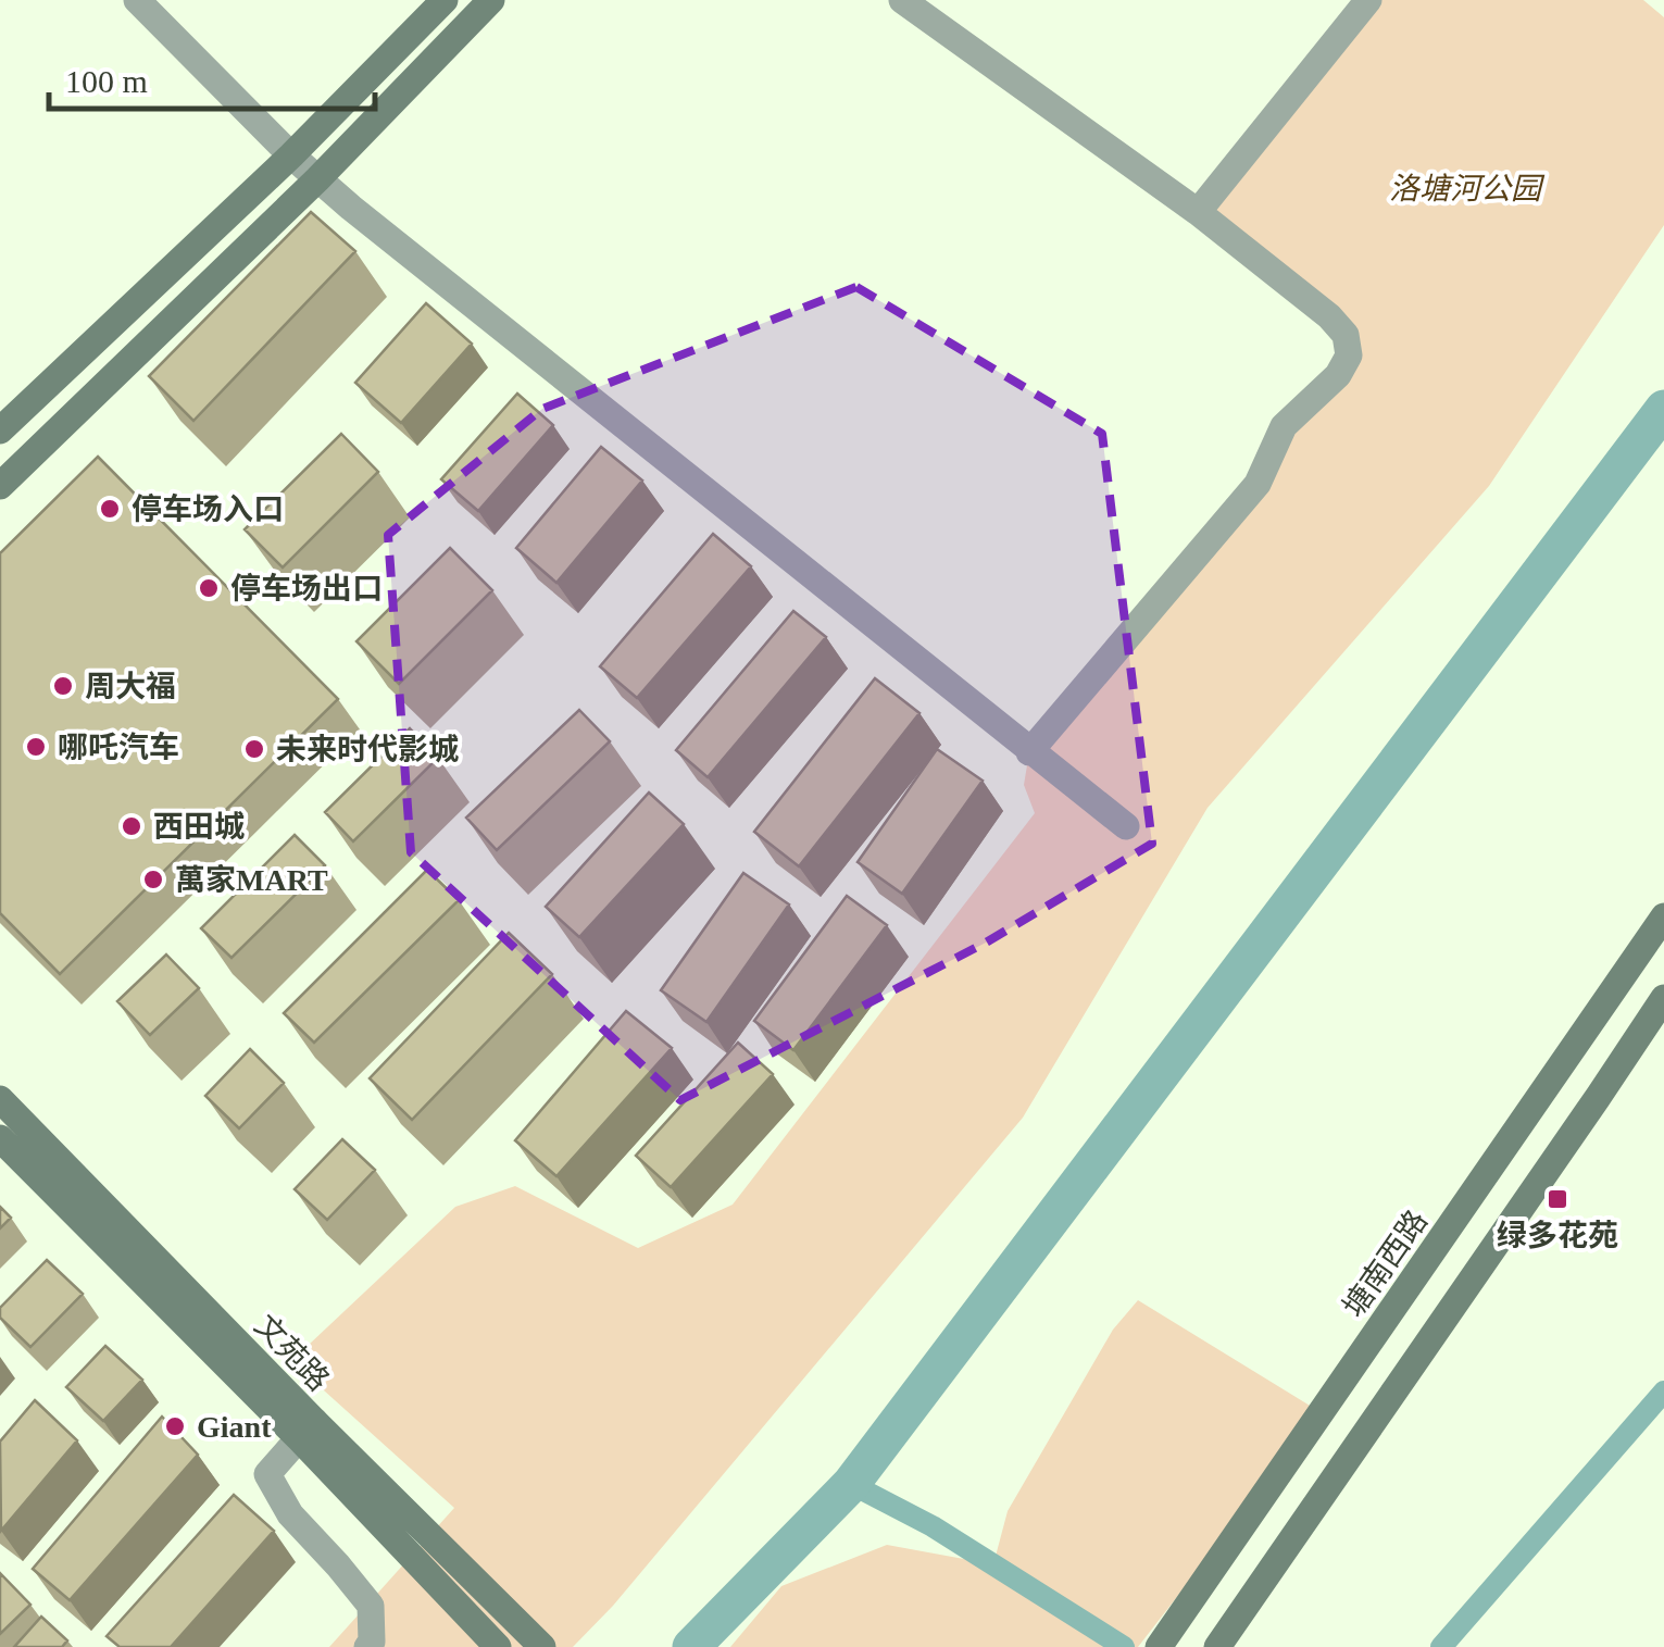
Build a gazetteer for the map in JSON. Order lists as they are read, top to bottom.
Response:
{
  "streets": {
    "main road": ["塘南西路", "文苑路"]
  },
  "parks": ["洛塘河公园"],
  "places": {
    "other": [
      "停车场入口",
      "停车场出口",
      "周大福",
      "哪吒汽车",
      "未来时代影城",
      "西田城",
      "萬家MART",
      "Giant"
    ],
    "transit": ["绿多花苑"]
  },
  "scale_bar": "100 m"
}
